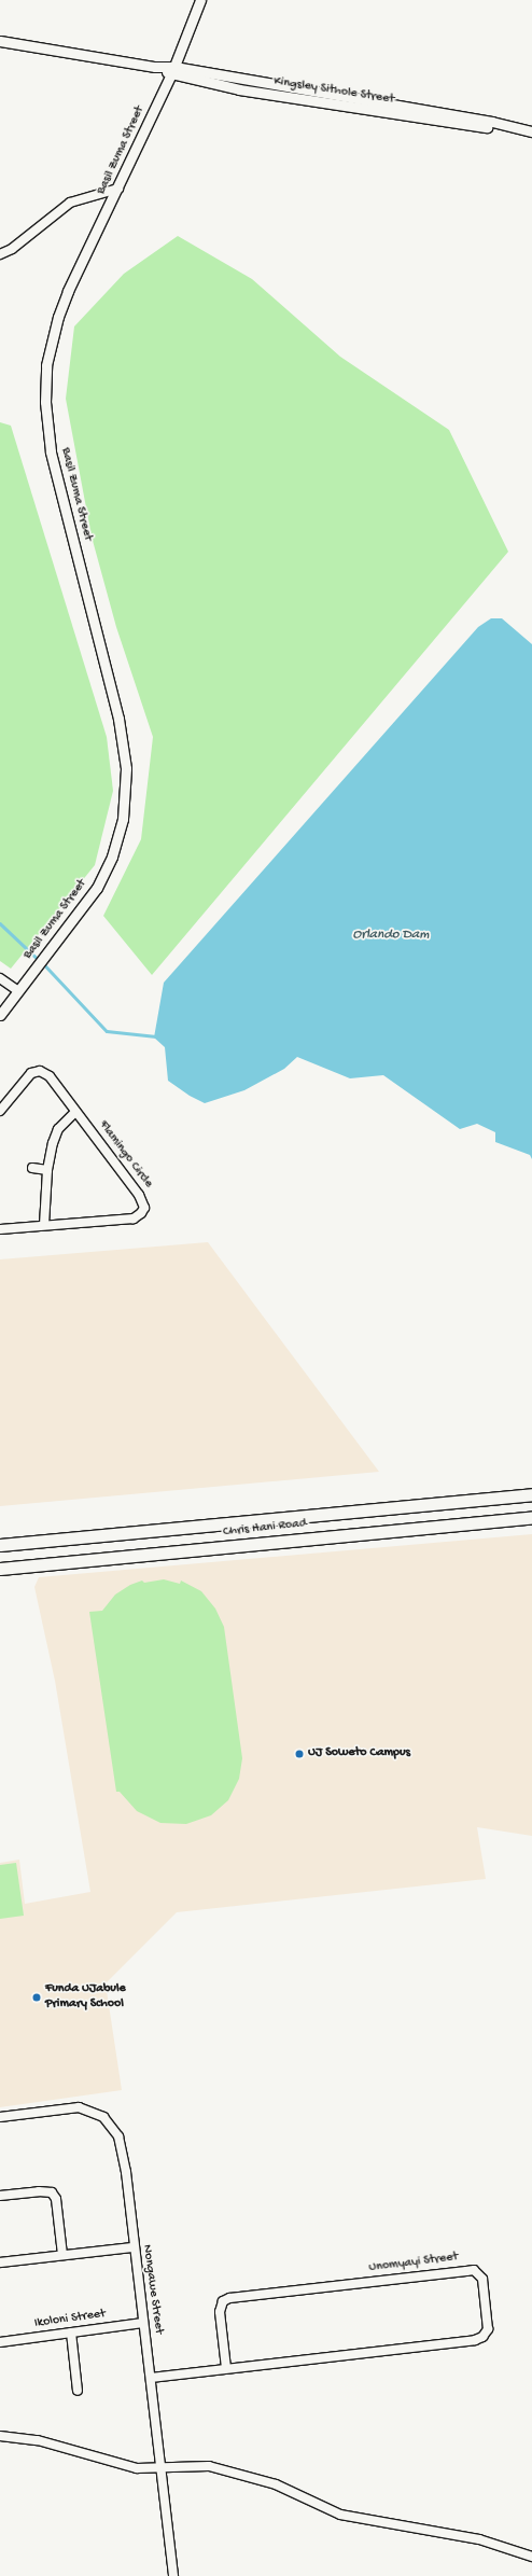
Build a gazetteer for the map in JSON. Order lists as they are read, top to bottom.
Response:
{
  "streets": {
    "main road": ["Chris Hani Road"],
    "street": [
      "Kingsley Sithole Street",
      "Basil Zuma Street",
      "Flamingo Circle",
      "Unomyayi Street",
      "Nongawe Street",
      "Ikoloni Street"
    ]
  },
  "crossings": [
    ["Kingsley Sithole Street", "Basil Zuma Street"],
    ["Unomyayi Street", "Nongawe Street"],
    ["Nongawe Street", "Ikoloni Street"]
  ],
  "water": ["Orlando Dam"],
  "places": ["UJ Soweto Campus", "Funda UJabule Primary School"]
}
